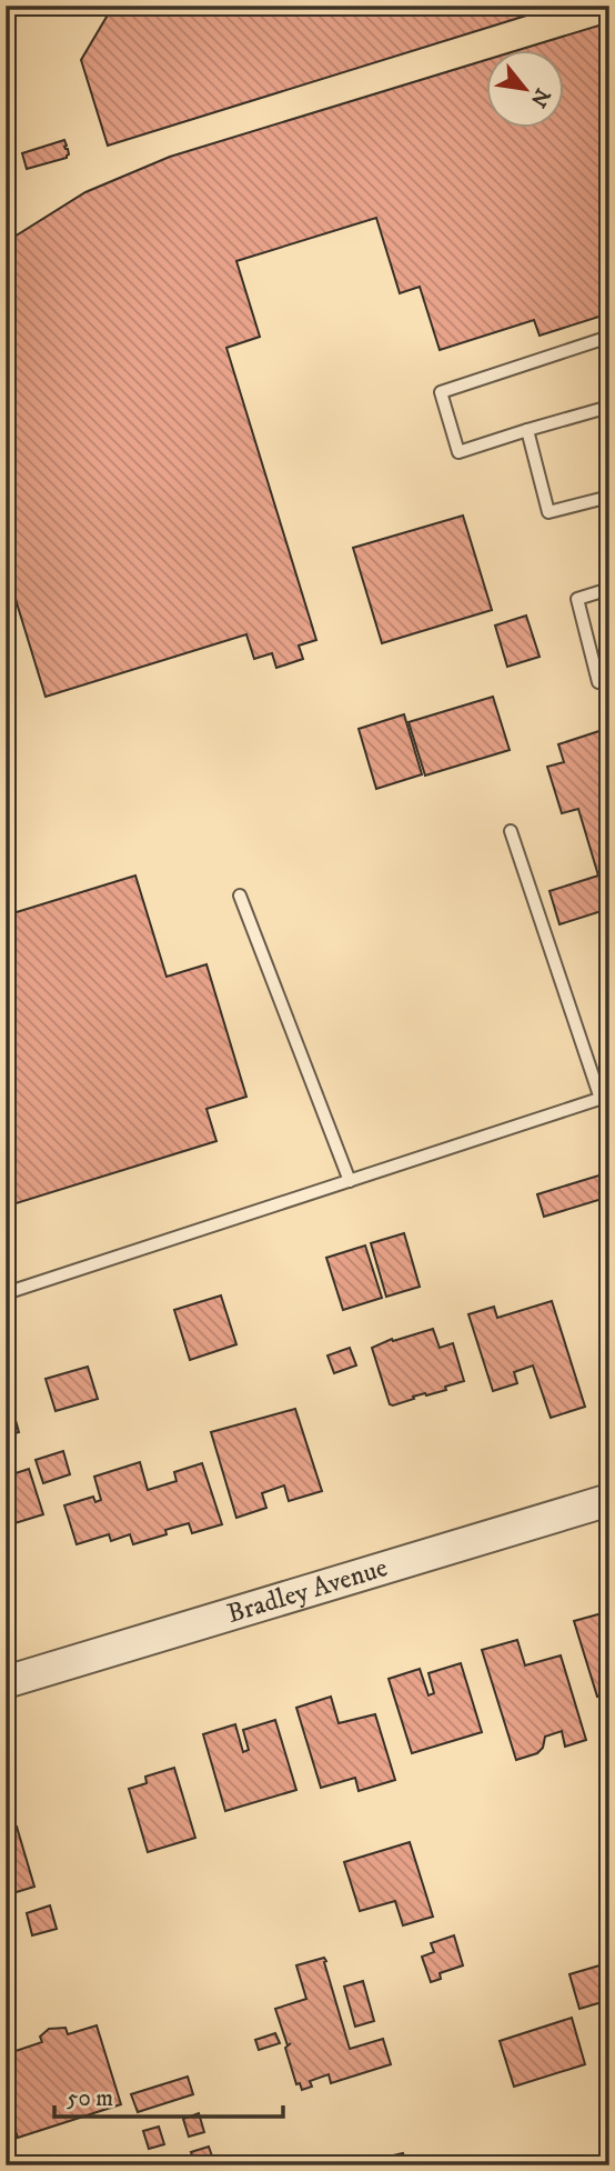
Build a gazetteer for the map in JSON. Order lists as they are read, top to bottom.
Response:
{
  "streets": {
    "street": ["Bradley Avenue"]
  },
  "scale_bar": "50 m",
  "north": "bottom right"
}
